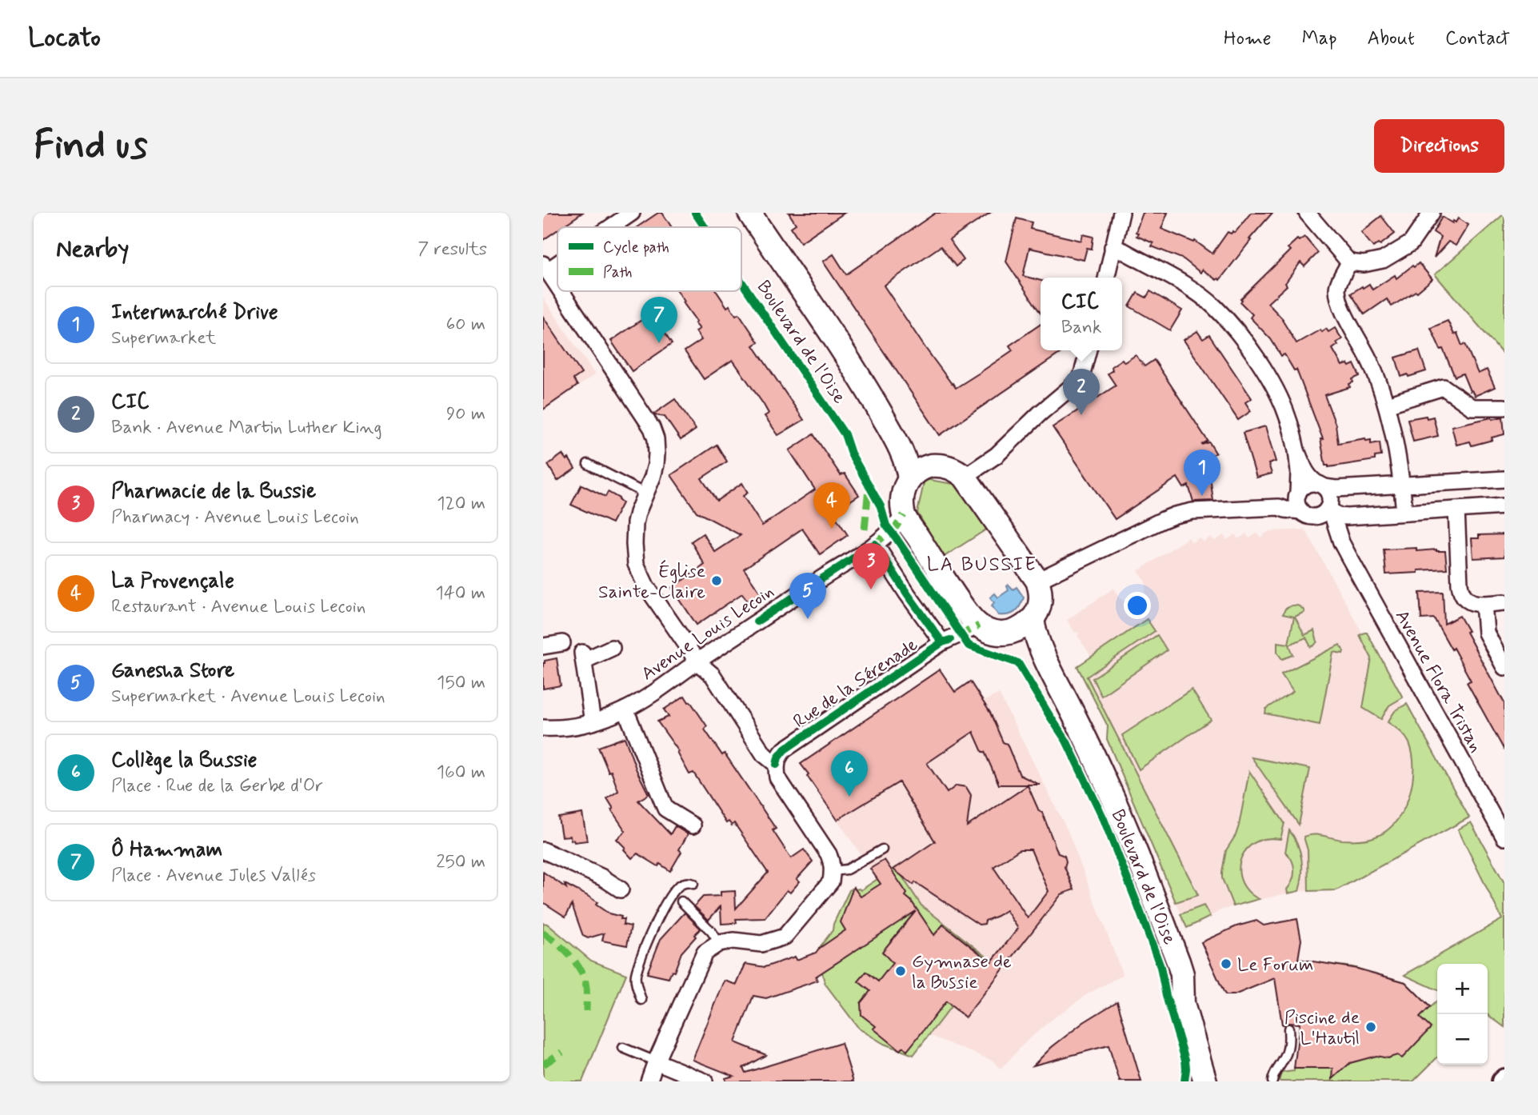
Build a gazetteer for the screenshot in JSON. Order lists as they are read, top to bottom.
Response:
{
  "streets": {
    "main road": ["Boulevard de l'Oise"],
    "street": ["Avenue Louis Lecoin", "Avenue Flora Tristan", "Rue de la Sérenade"]
  },
  "districts": ["LA BUSSIE"],
  "places": [
    "Église Sainte-Claire",
    "Le Forum",
    "Gymnase de la Bussie",
    "Piscine de L'Hautil"
  ],
  "legend": ["Cycle path", "Path"],
  "page": {
    "header": "Locato",
    "nav": [
      "Home",
      "Map",
      "About",
      "Contact"
    ],
    "buttons": "Directions",
    "title": "Find us",
    "heading": ["Nearby", "7 results"],
    "popup": ["CIC", "Bank"],
    "list": [
      {
        "mark": "1",
        "name": "Intermarché Drive",
        "note": "Supermarket",
        "value": "60 m"
      },
      {
        "mark": "2",
        "name": "CIC",
        "note": "Bank · Avenue Martin Luther King",
        "value": "90 m"
      },
      {
        "mark": "3",
        "name": "Pharmacie de la Bussie",
        "note": "Pharmacy · Avenue Louis Lecoin",
        "value": "120 m"
      },
      {
        "mark": "4",
        "name": "La Provençale",
        "note": "Restaurant · Avenue Louis Lecoin",
        "value": "140 m"
      },
      {
        "mark": "5",
        "name": "Ganesha Store",
        "note": "Supermarket · Avenue Louis Lecoin",
        "value": "150 m"
      },
      {
        "mark": "6",
        "name": "Collège la Bussie",
        "note": "Place · Rue de la Gerbe d'Or",
        "value": "160 m"
      },
      {
        "mark": "7",
        "name": "Ô Hammam",
        "note": "Place · Avenue Jules Vallés",
        "value": "250 m"
      }
    ],
    "pins": [
      "7",
      "2",
      "1",
      "4",
      "3",
      "5",
      "6"
    ],
    "map_buttons": ["+", "−"]
  }
}
